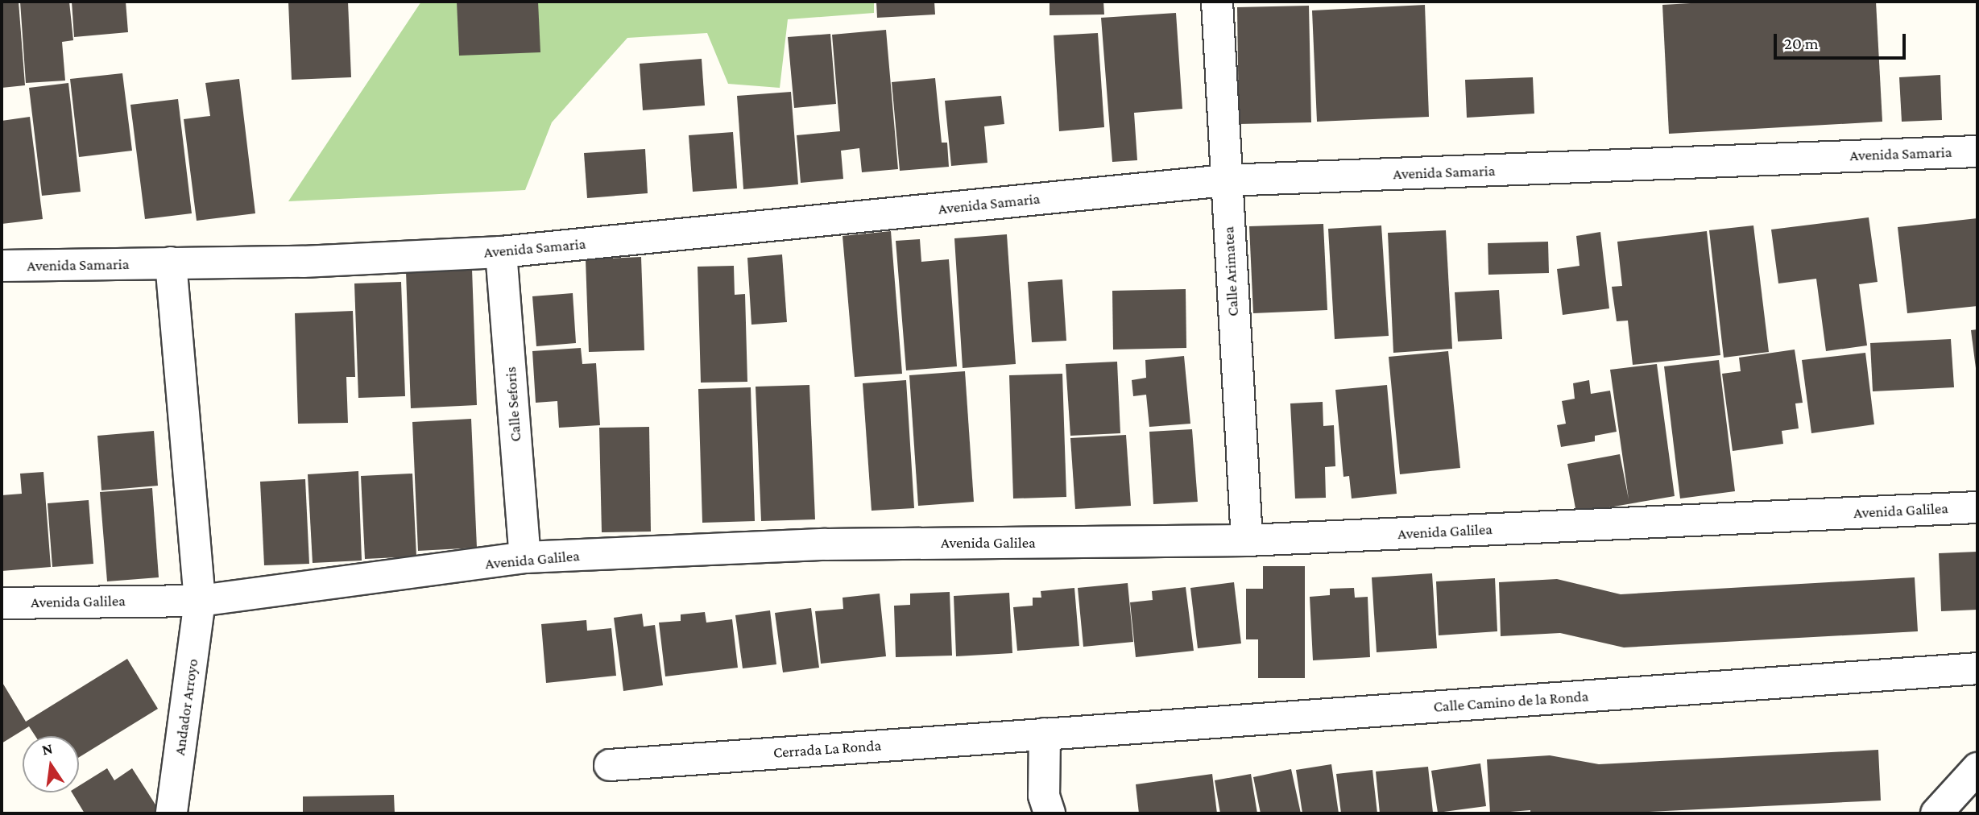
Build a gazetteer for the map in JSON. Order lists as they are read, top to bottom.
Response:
{
  "streets": {
    "street": [
      "Avenida Samaria",
      "Calle Arimatea",
      "Calle Seforis",
      "Avenida Galilea",
      "Calle Camino de la Ronda",
      "Andador Arroyo",
      "Cerrada La Ronda"
    ]
  },
  "crossings": [
    ["Avenida Samaria", "Calle Arimatea"],
    ["Avenida Samaria", "Calle Seforis"],
    ["Avenida Samaria", "Andador Arroyo"],
    ["Calle Arimatea", "Avenida Galilea"],
    ["Calle Seforis", "Avenida Galilea"],
    ["Avenida Galilea", "Andador Arroyo"],
    ["Calle Camino de la Ronda", "Cerrada La Ronda"]
  ],
  "scale_bar": "20 m",
  "north": "top"
}
